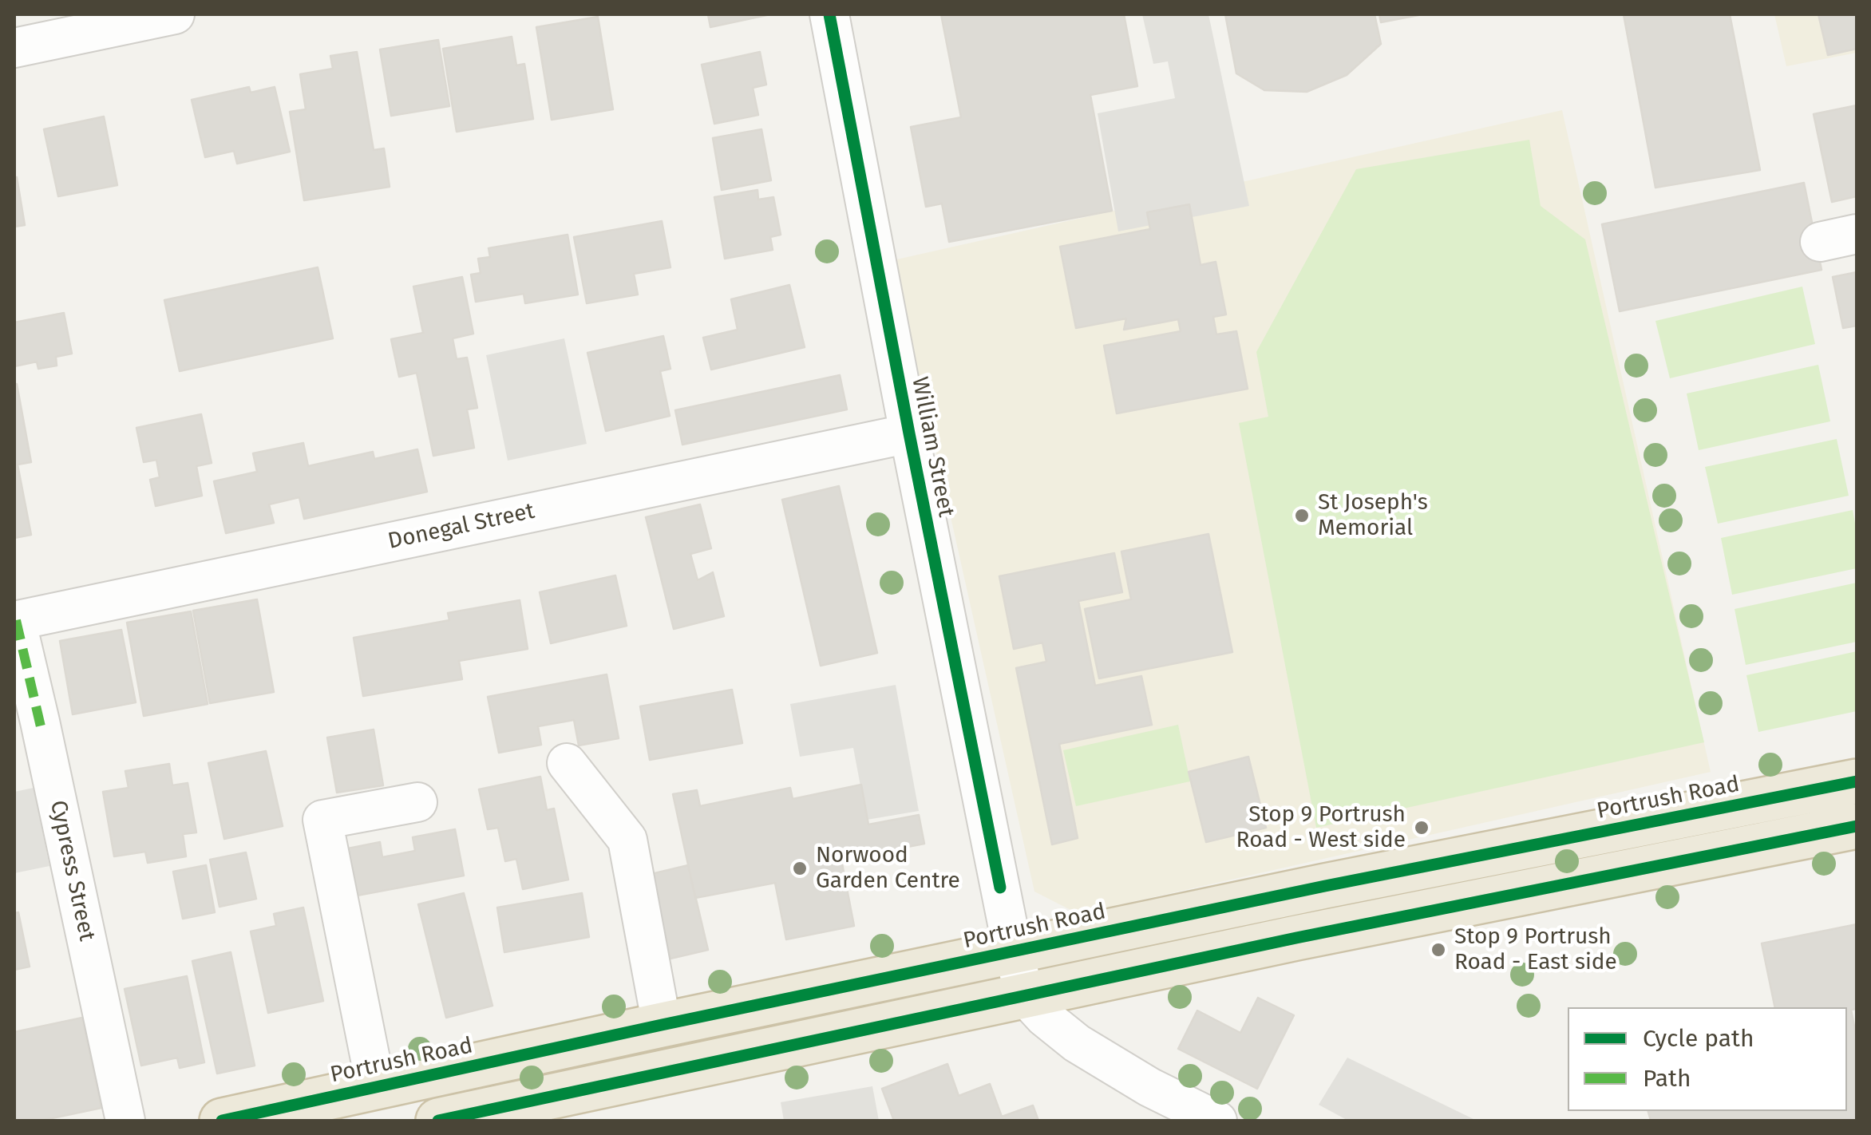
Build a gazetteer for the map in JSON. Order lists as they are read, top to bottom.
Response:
{
  "streets": {
    "highway": ["Portrush Road"],
    "street": ["William Street", "Donegal Street", "Cypress Street"]
  },
  "crossings": [
    ["William Street", "Donegal Street"],
    ["William Street", "Portrush Road"],
    ["Donegal Street", "Cypress Street"]
  ],
  "places": [
    "St Joseph's Memorial",
    "Stop 9 Portrush Road - West side",
    "Norwood Garden Centre",
    "Stop 9 Portrush Road - East side"
  ],
  "legend": ["Cycle path", "Path"]
}
